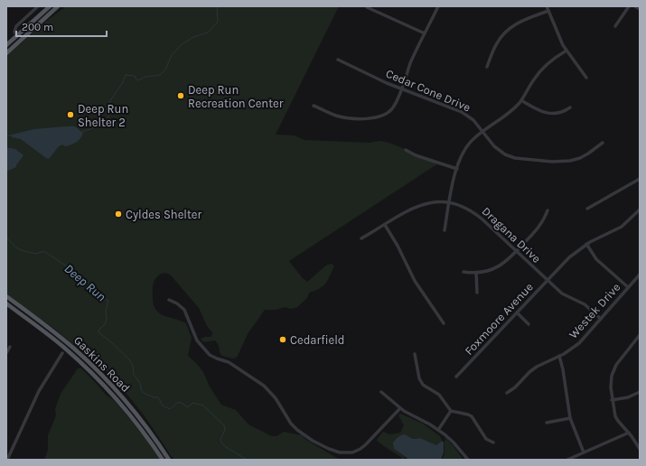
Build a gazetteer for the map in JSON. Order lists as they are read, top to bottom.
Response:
{
  "streets": {
    "main road": ["Gaskins Road"],
    "street": [
      "Cedar Cone Drive",
      "Dragana Drive",
      "Westek Drive",
      "Foxmoore Avenue"
    ]
  },
  "crossings": [
    ["Dragana Drive", "Westek Drive"],
    ["Dragana Drive", "Foxmoore Avenue"]
  ],
  "water": ["Deep Run"],
  "places": [
    "Deep Run Recreation Center",
    "Deep Run Shelter 2",
    "Cyldes Shelter",
    "Cedarfield"
  ],
  "scale_bar": "200 m"
}
